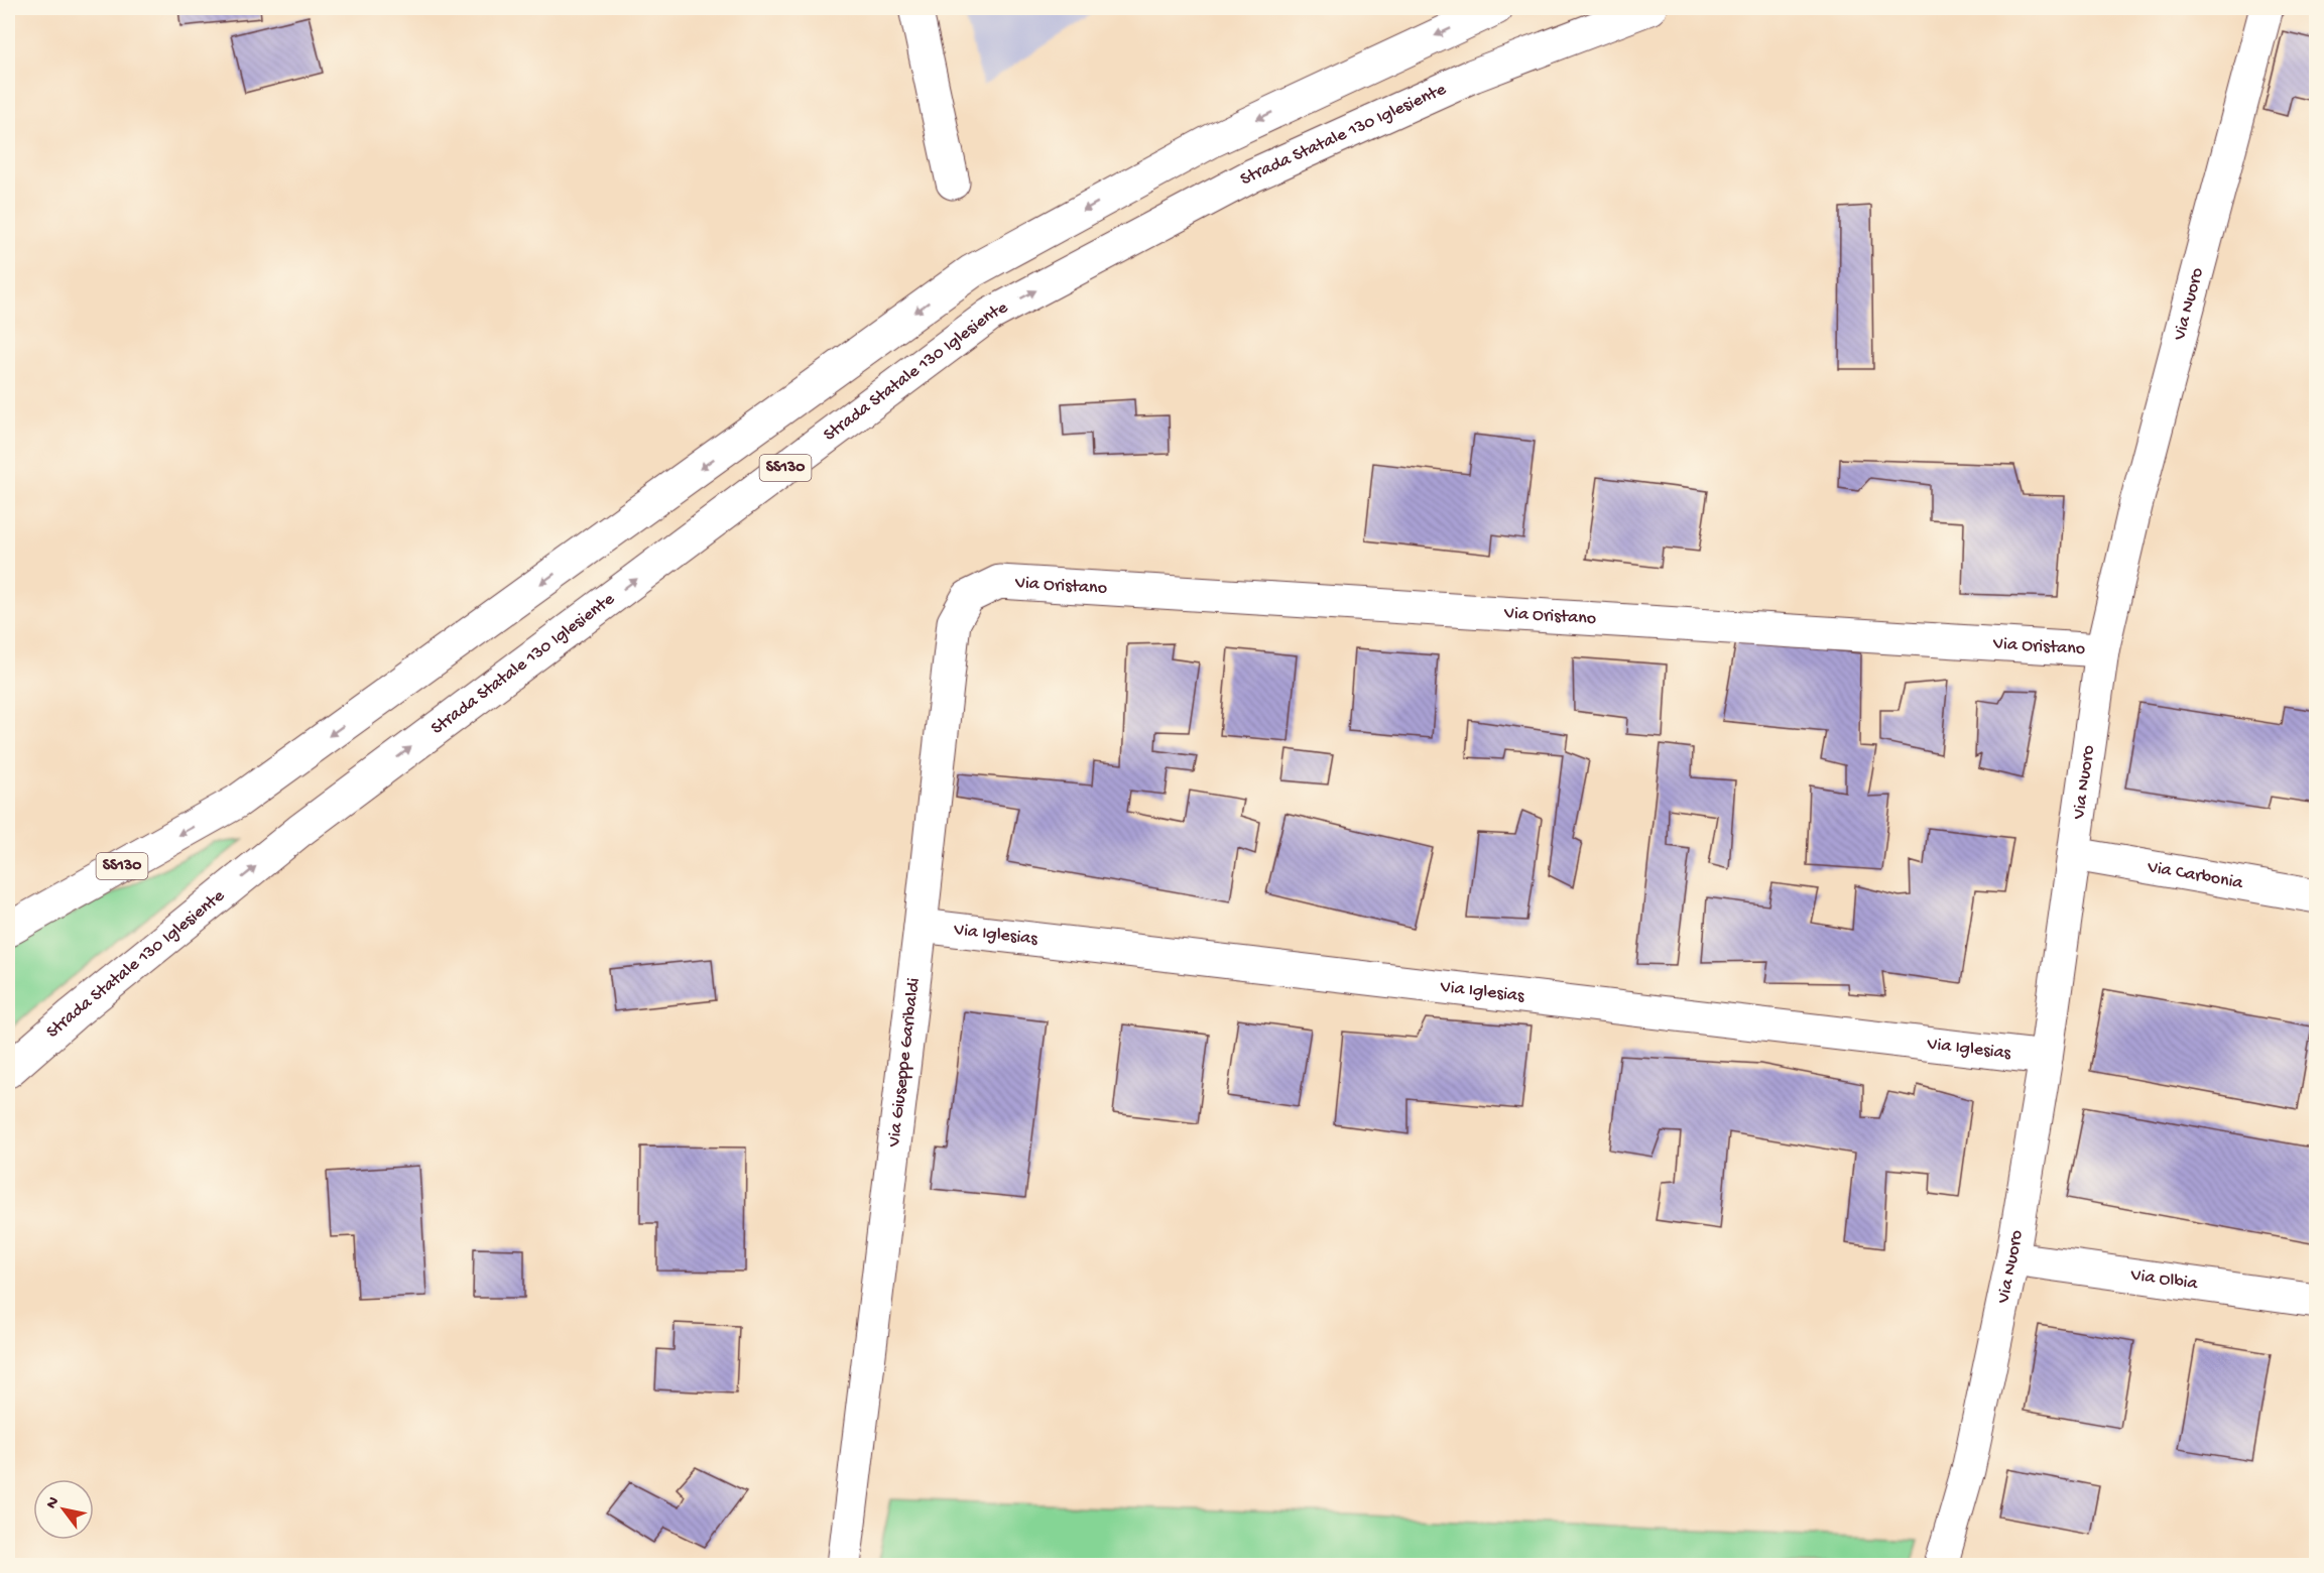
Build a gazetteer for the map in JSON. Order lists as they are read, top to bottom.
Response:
{
  "streets": {
    "street": [
      "Strada Statale 130 Iglesiente",
      "Via Nuoro",
      "SS130",
      "Via Oristano",
      "Via Carbonia",
      "Via Iglesias",
      "Via Giuseppe Garibaldi",
      "Via Olbia"
    ]
  },
  "crossings": [
    ["Via Nuoro", "Via Oristano"],
    ["Via Nuoro", "Via Carbonia"],
    ["Via Nuoro", "Via Iglesias"],
    ["Via Nuoro", "Via Olbia"],
    ["Via Oristano", "Via Giuseppe Garibaldi"],
    ["Via Iglesias", "Via Giuseppe Garibaldi"]
  ],
  "north": "top left"
}
